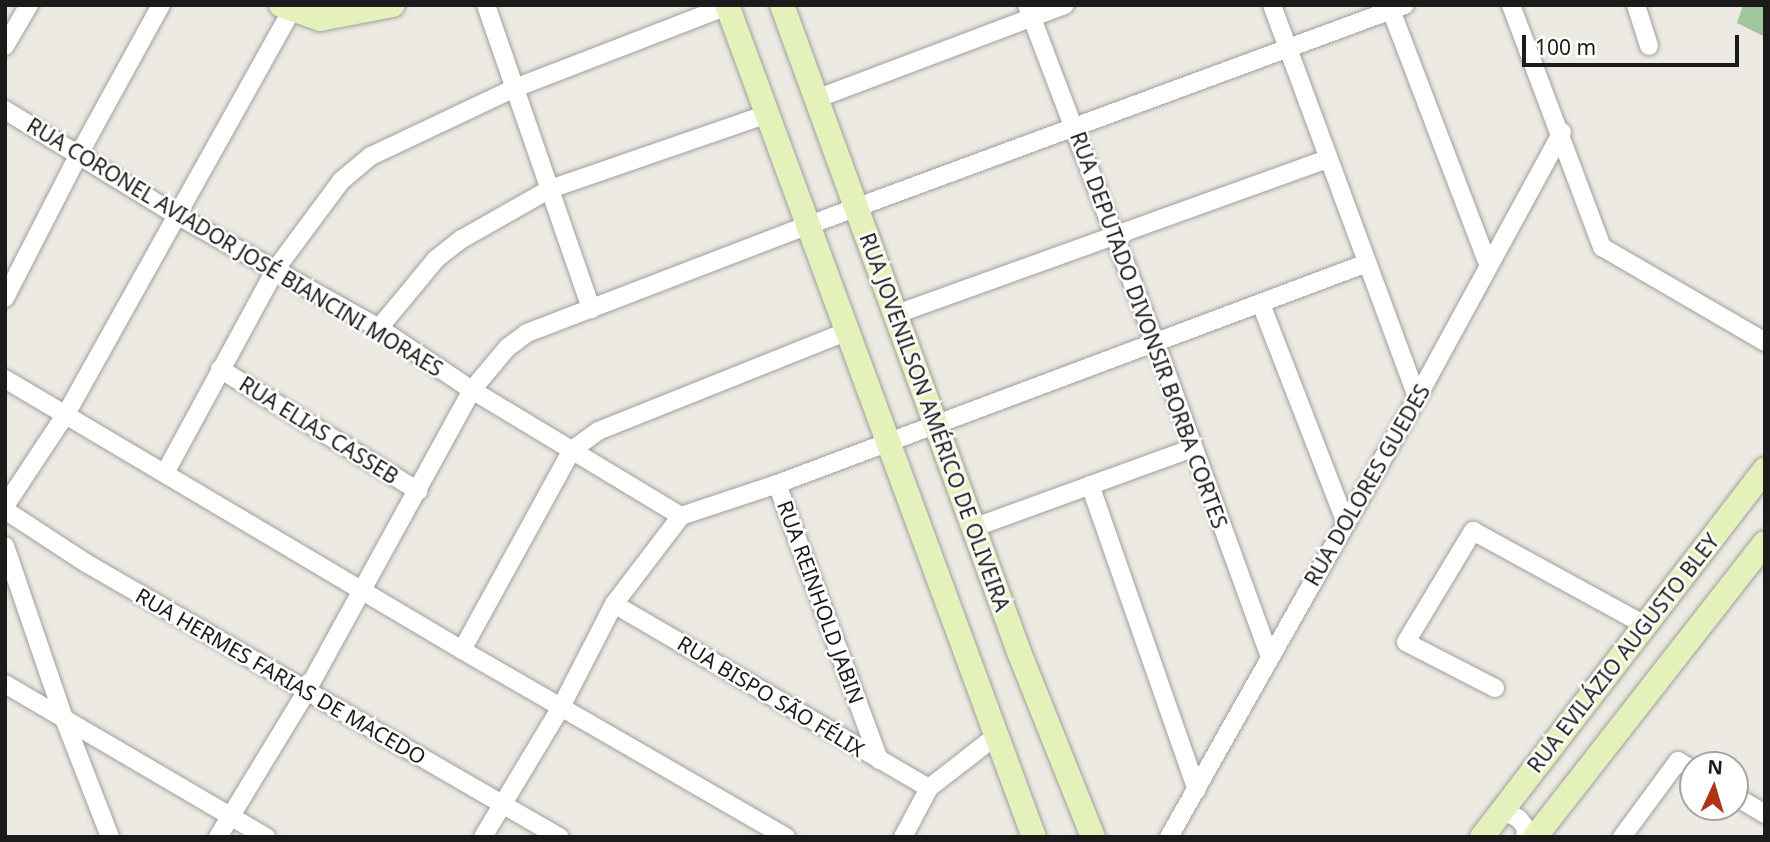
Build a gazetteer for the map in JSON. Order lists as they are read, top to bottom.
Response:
{
  "streets": {
    "main road": ["RUA JOVENILSON AMÉRICO DE OLIVEIRA", "RUA EVILÁZIO AUGUSTO BLEY"],
    "street": [
      "RUA CORONEL AVIADOR JOSÉ BIANCINI MORAES",
      "RUA DEPUTADO DIVONSIR BORBA CORTES",
      "RUA ELIAS CASSEB",
      "RUA DOLORES GUEDES",
      "RUA REINHOLD JABIN",
      "RUA HERMES FARIAS DE MACEDO",
      "RUA BISPO SÃO FÉLIX"
    ]
  },
  "crossings": [
    ["RUA DEPUTADO DIVONSIR BORBA CORTES", "RUA DOLORES GUEDES"],
    ["RUA REINHOLD JABIN", "RUA BISPO SÃO FÉLIX"]
  ],
  "scale_bar": "100 m",
  "north": "top"
}
